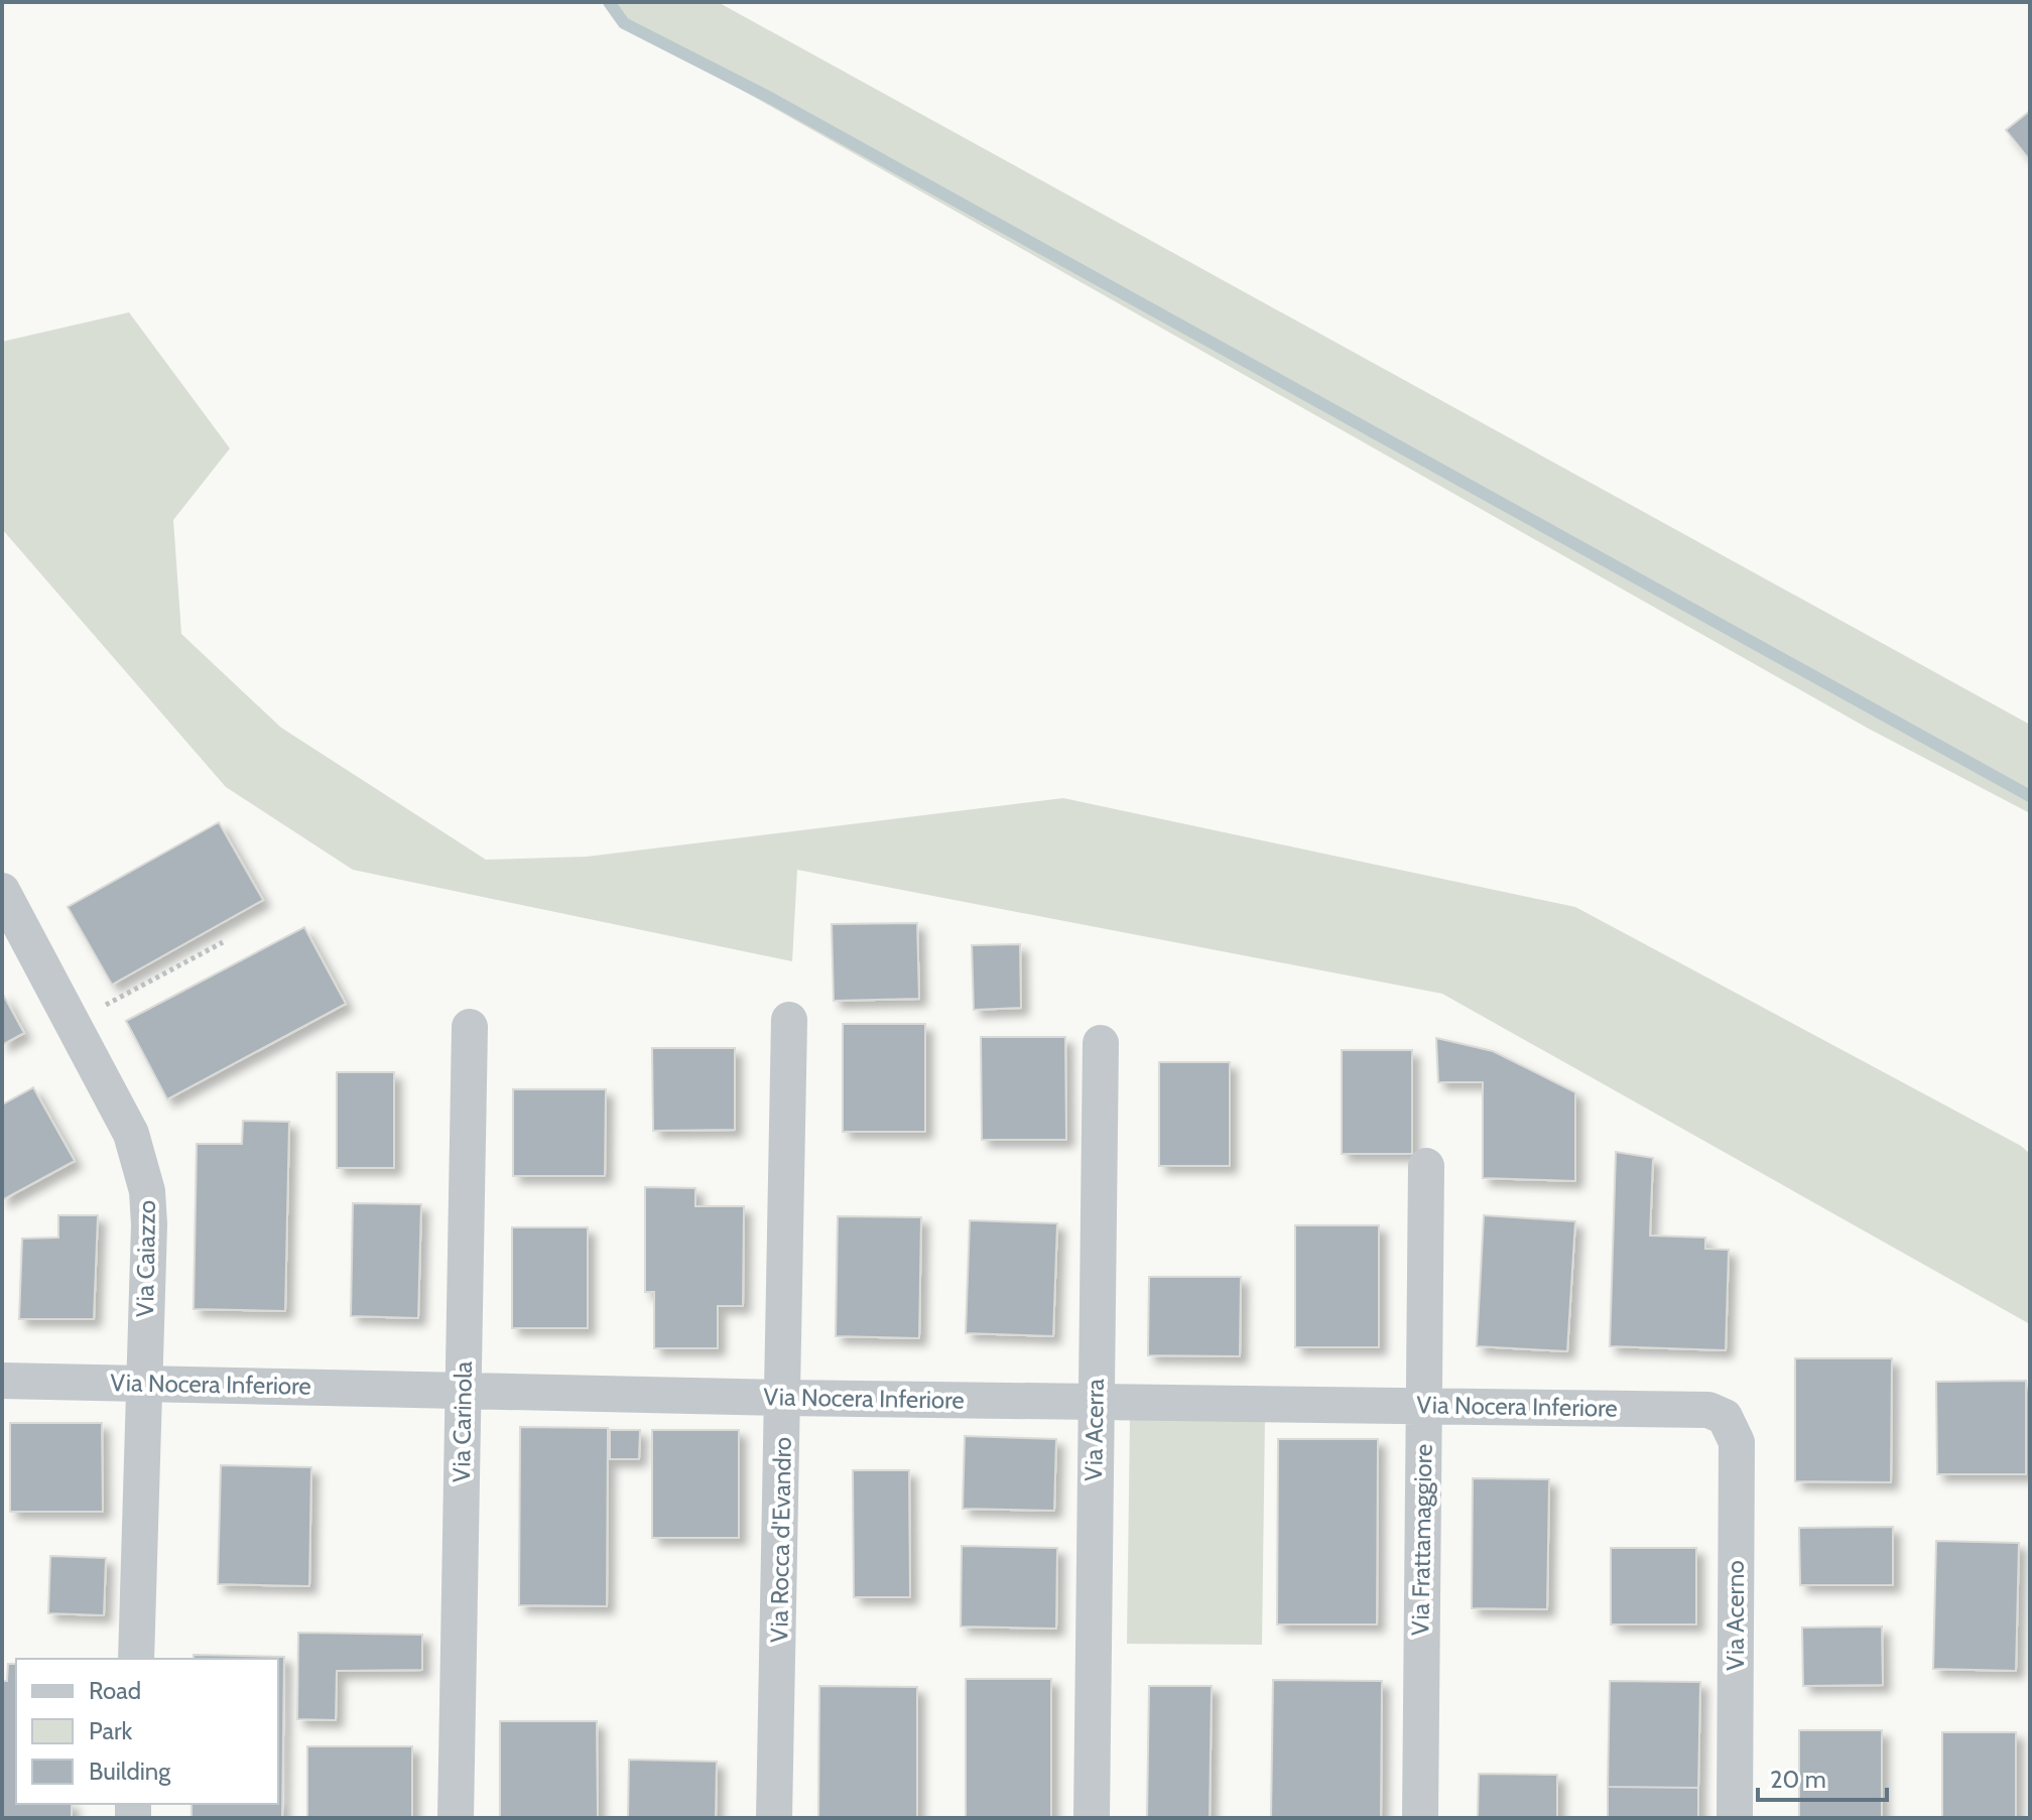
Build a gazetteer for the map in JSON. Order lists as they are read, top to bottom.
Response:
{
  "streets": {
    "street": [
      "Via Caiazzo",
      "Via Nocera Inferiore",
      "Via Carinola",
      "Via Acerra",
      "Via Rocca d'Evandro",
      "Via Frattamaggiore",
      "Via Acerno"
    ]
  },
  "crossings": [
    ["Via Caiazzo", "Via Nocera Inferiore"],
    ["Via Nocera Inferiore", "Via Carinola"],
    ["Via Nocera Inferiore", "Via Acerra"],
    ["Via Nocera Inferiore", "Via Rocca d'Evandro"],
    ["Via Nocera Inferiore", "Via Frattamaggiore"],
    ["Via Nocera Inferiore", "Via Acerno"]
  ],
  "legend": ["Road", "Park", "Building"],
  "scale_bar": "20 m"
}
